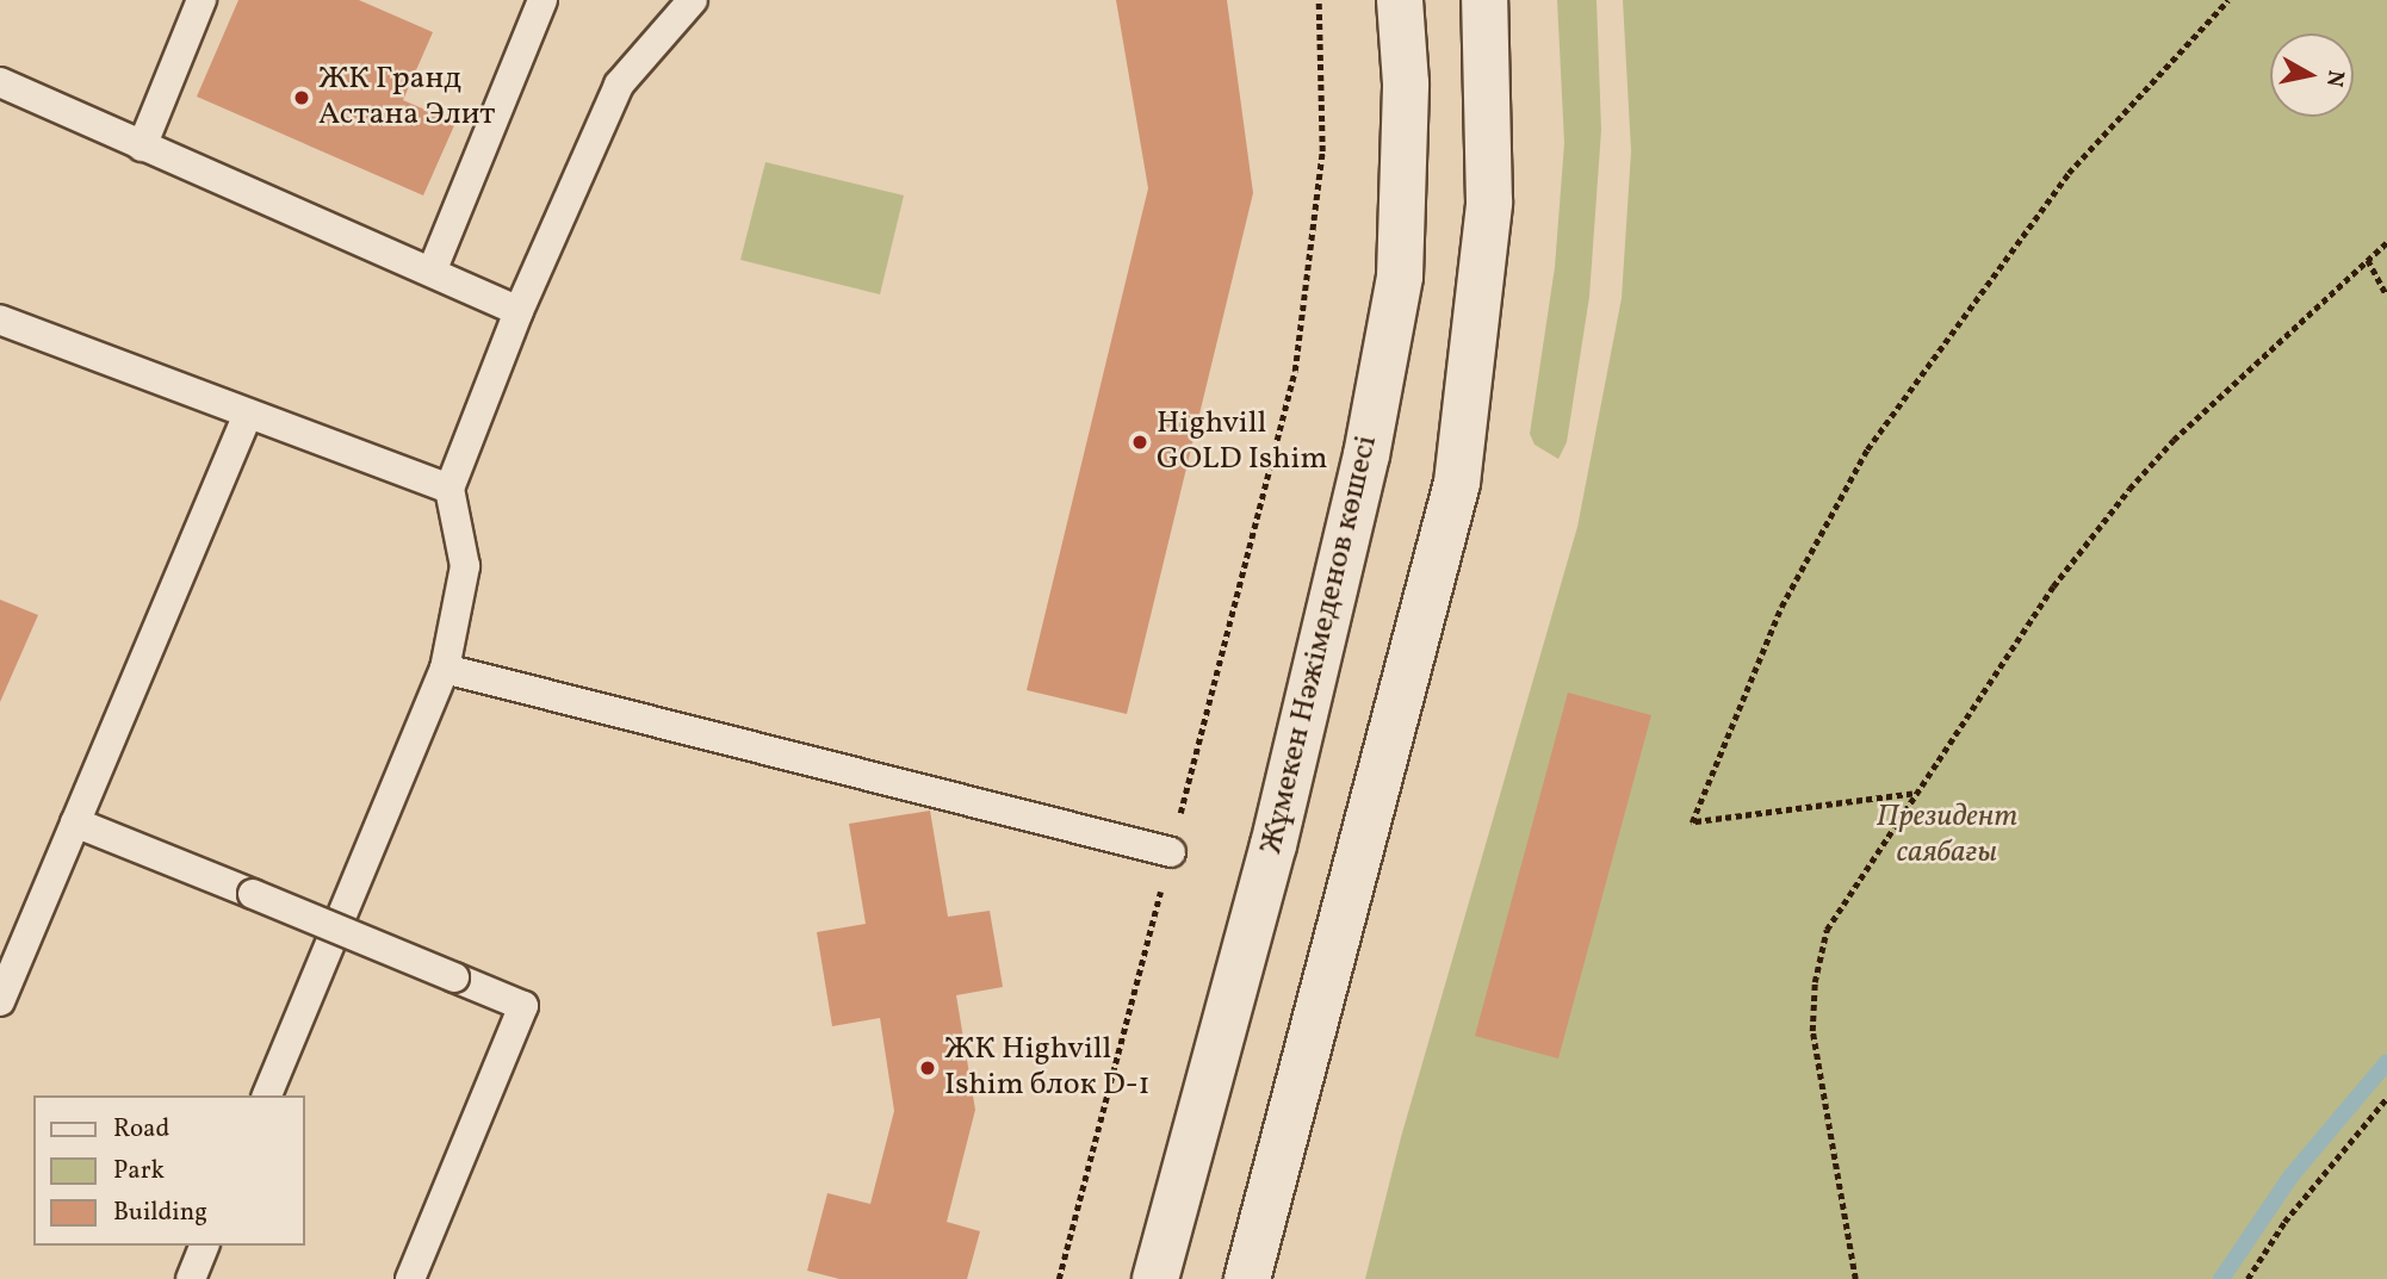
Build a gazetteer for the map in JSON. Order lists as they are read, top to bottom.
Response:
{
  "streets": {
    "main road": ["Жұмекен Нәжімеденов көшесі"]
  },
  "parks": ["Президент саябағы"],
  "places": ["ЖК Гранд Астана Элит", "Highvill GOLD Ishim", "ЖК Highvill Ishim блок D-1"],
  "legend": ["Road", "Park", "Building"],
  "north": "right"
}
